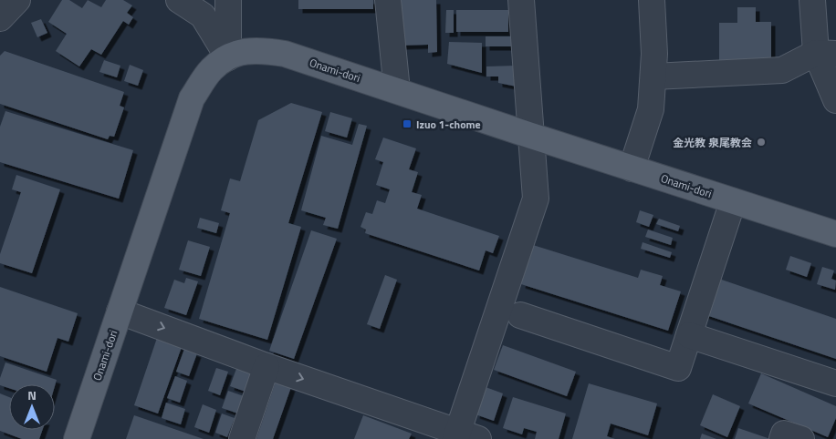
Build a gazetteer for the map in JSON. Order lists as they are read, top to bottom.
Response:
{
  "streets": {
    "main road": ["Onami-dori"]
  },
  "places": {
    "transit": ["Izuo 1-chome"],
    "other": ["金光教 泉尾教会"]
  },
  "north": "top"
}
